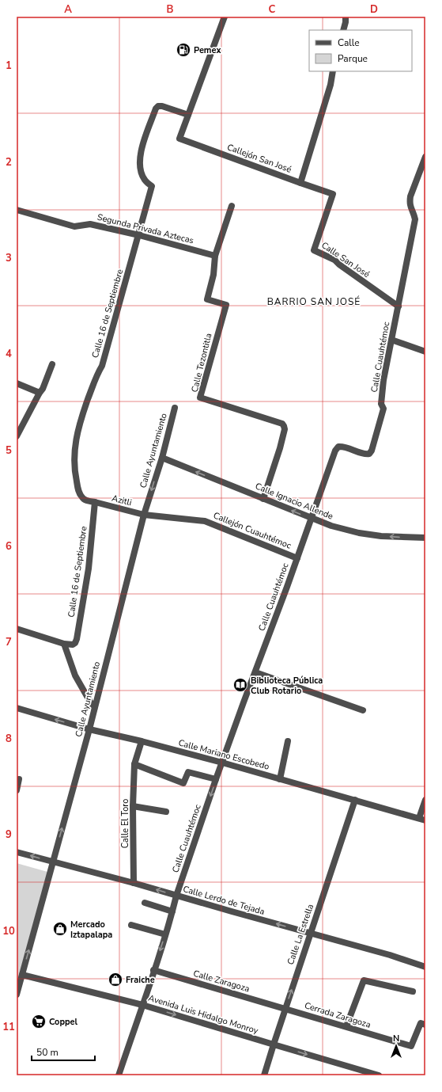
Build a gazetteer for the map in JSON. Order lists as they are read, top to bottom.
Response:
{
  "streets": {
    "street": [
      "Callejón San José",
      "Segunda Privada Aztecas",
      "Calle San José",
      "Calle 16 de Septiembre",
      "Calle Cuauhtémoc",
      "Calle Tezontitla",
      "Calle Ayuntamiento",
      "Azitli",
      "Calle Ignacio Allende",
      "Callejón Cuauhtémoc",
      "Calle Mariano Escobedo",
      "Calle El Toro",
      "Calle Lerdo de Tejada",
      "Calle La Estrella",
      "Calle Zaragoza",
      "Avenida Luis Hidalgo Monroy",
      "Cerrada Zaragoza"
    ]
  },
  "crossings": [
    ["Callejón San José", "Calle San José"],
    ["Callejón San José", "Calle 16 de Septiembre"],
    ["Segunda Privada Aztecas", "Calle 16 de Septiembre"],
    ["Segunda Privada Aztecas", "Calle Tezontitla"],
    ["Calle San José", "Calle Cuauhtémoc"],
    ["Calle 16 de Septiembre", "Azitli"],
    ["Calle Cuauhtémoc", "Calle Ignacio Allende"],
    ["Calle Cuauhtémoc", "Callejón Cuauhtémoc"],
    ["Calle Cuauhtémoc", "Calle Mariano Escobedo"],
    ["Calle Cuauhtémoc", "Calle Lerdo de Tejada"],
    ["Calle Cuauhtémoc", "Calle Zaragoza"],
    ["Calle Cuauhtémoc", "Avenida Luis Hidalgo Monroy"],
    ["Calle Tezontitla", "Calle Ignacio Allende"],
    ["Calle Ayuntamiento", "Azitli"],
    ["Calle Ayuntamiento", "Calle Ignacio Allende"],
    ["Calle Ayuntamiento", "Callejón Cuauhtémoc"],
    ["Calle Ayuntamiento", "Calle Mariano Escobedo"],
    ["Calle Ayuntamiento", "Calle Lerdo de Tejada"],
    ["Calle Ayuntamiento", "Avenida Luis Hidalgo Monroy"],
    ["Azitli", "Callejón Cuauhtémoc"],
    ["Calle Mariano Escobedo", "Calle El Toro"],
    ["Calle Mariano Escobedo", "Calle La Estrella"],
    ["Calle El Toro", "Calle Lerdo de Tejada"],
    ["Calle Lerdo de Tejada", "Calle La Estrella"],
    ["Calle La Estrella", "Calle Zaragoza"],
    ["Calle La Estrella", "Avenida Luis Hidalgo Monroy"],
    ["Calle La Estrella", "Cerrada Zaragoza"],
    ["Calle Zaragoza", "Cerrada Zaragoza"]
  ],
  "one_way": ["Calle Ignacio Allende", "Calle Lerdo de Tejada", "Avenida Luis Hidalgo Monroy"],
  "districts": ["BARRIO SAN JOSÉ"],
  "places": {
    "fuel station": ["Pemex"],
    "library": ["Biblioteca Pública Club Rotario"],
    "shop": ["Mercado Iztapalapa", "Fraiche"],
    "supermarket": ["Coppel"]
  },
  "legend": ["Calle", "Parque"],
  "scale_bar": "50 m",
  "north": "top",
  "grid": {
    "columns": [
      "A",
      "B",
      "C",
      "D"
    ],
    "rows": [
      "1",
      "2",
      "3",
      "4",
      "5",
      "6",
      "7",
      "8",
      "9",
      "10",
      "11"
    ]
  }
}
